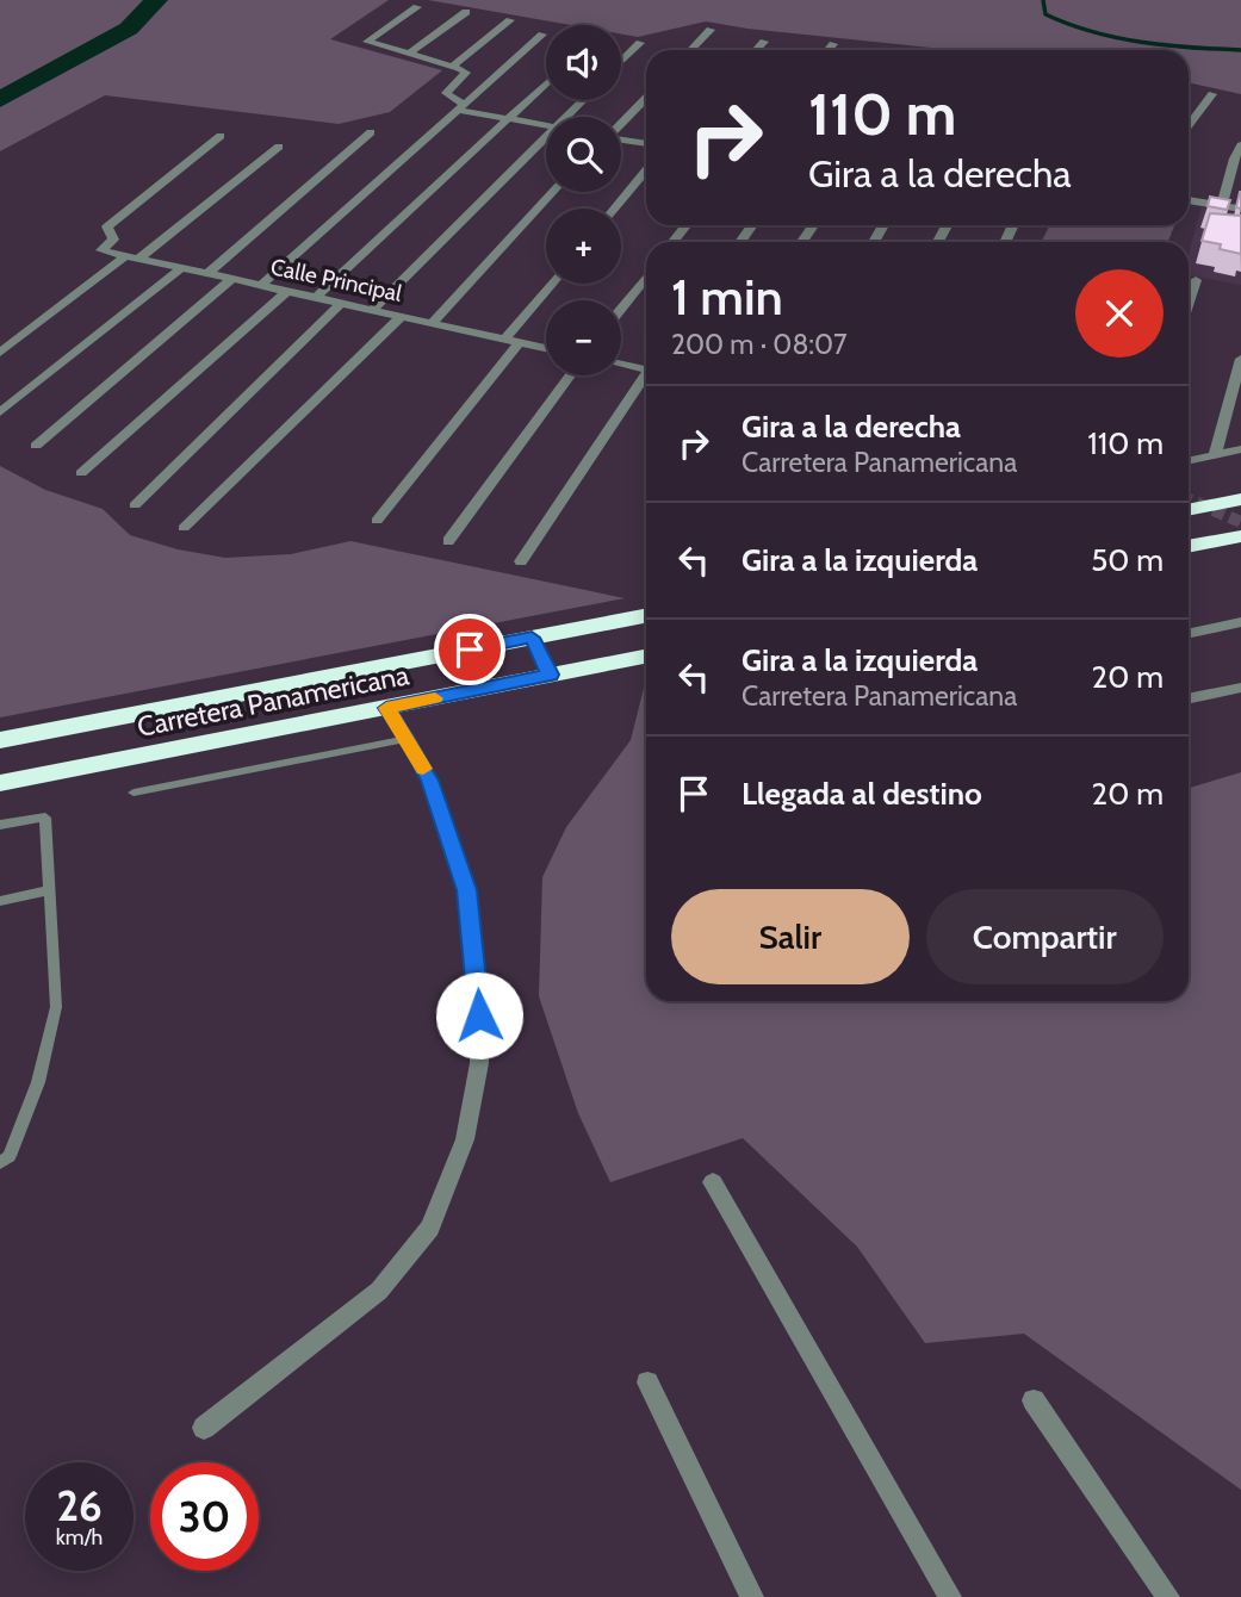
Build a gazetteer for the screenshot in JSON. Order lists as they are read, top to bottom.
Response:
{
  "streets": {
    "highway": ["Carretera Panamericana"],
    "street": ["Calle Principal"]
  },
  "page": {
    "map_buttons": ["+", "−"],
    "turn": ["110 m", "Gira a la derecha"],
    "heading": ["1 min", "200 m · 08:07"],
    "list": [
      {
        "name": "Gira a la derecha",
        "note": "Carretera Panamericana",
        "value": "110 m"
      },
      {
        "name": "Gira a la izquierda",
        "value": "50 m"
      },
      {
        "name": "Gira a la izquierda",
        "note": "Carretera Panamericana",
        "value": "20 m"
      },
      {
        "name": "Llegada al destino",
        "value": "20 m"
      }
    ],
    "buttons": ["Salir", "Compartir"],
    "speed": "26 km/h",
    "limit": "30"
  }
}
